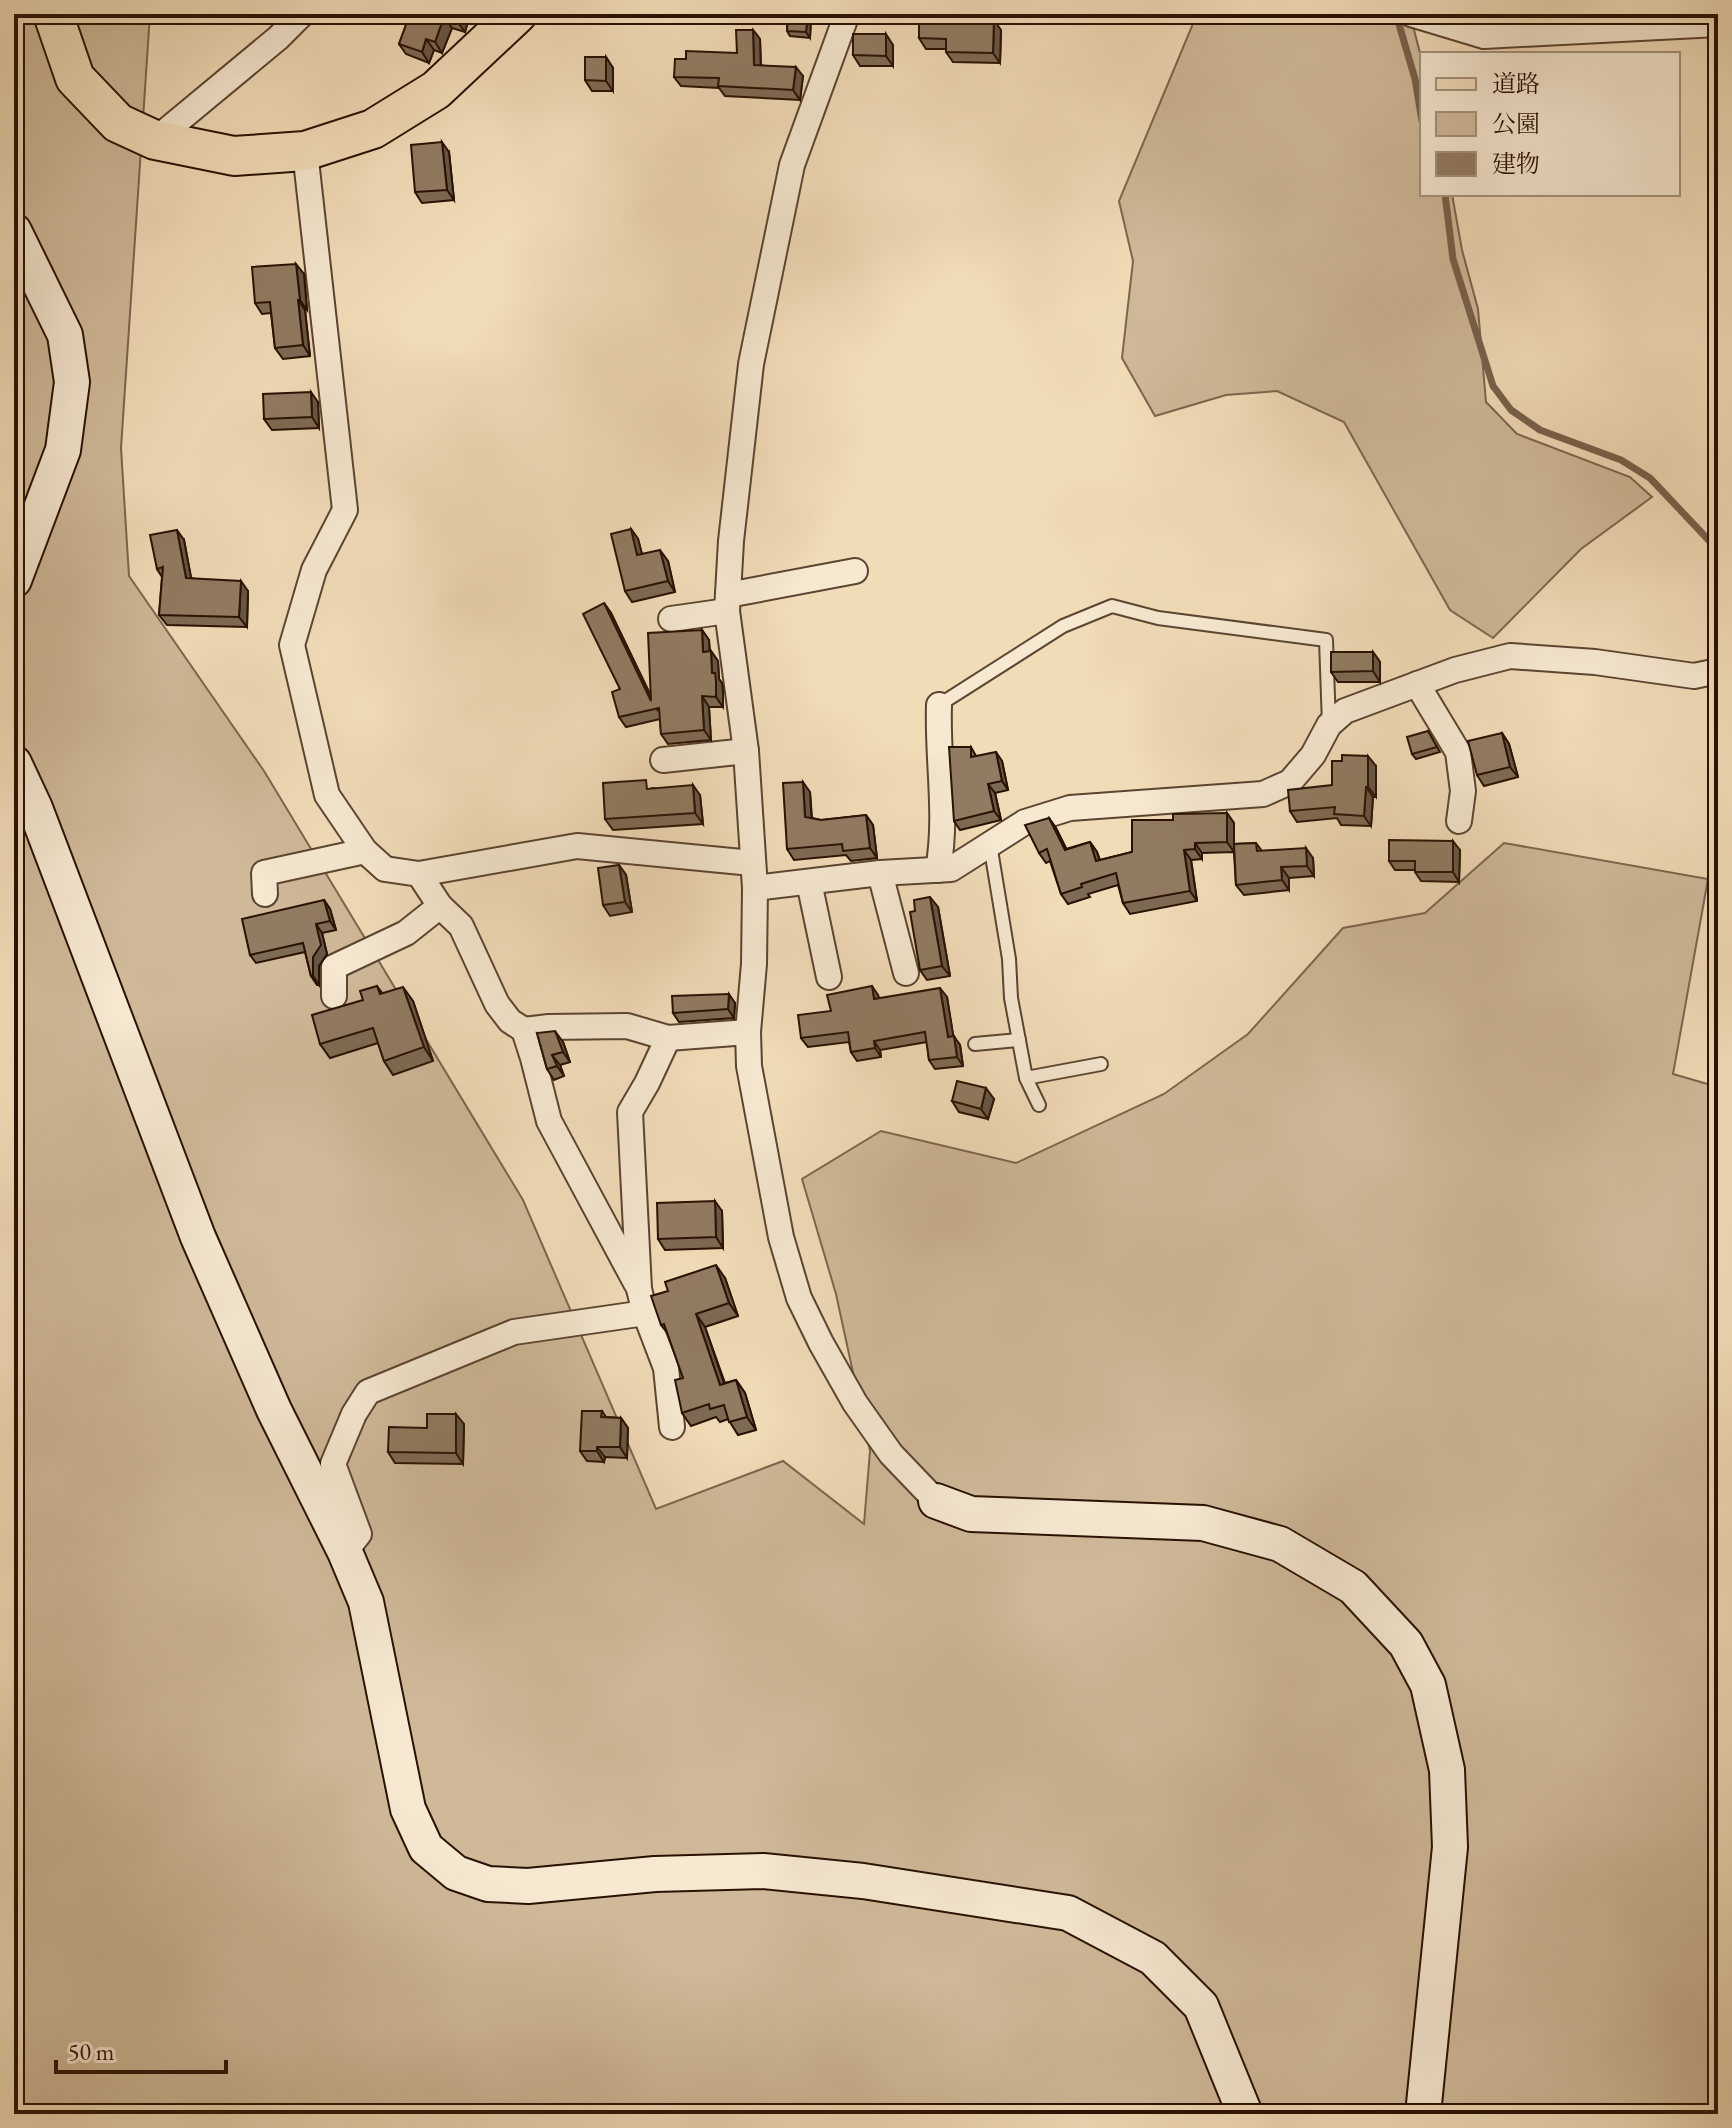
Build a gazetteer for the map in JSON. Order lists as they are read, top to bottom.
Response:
{
  "legend": ["道路", "公園", "建物"],
  "scale_bar": "50 m"
}
